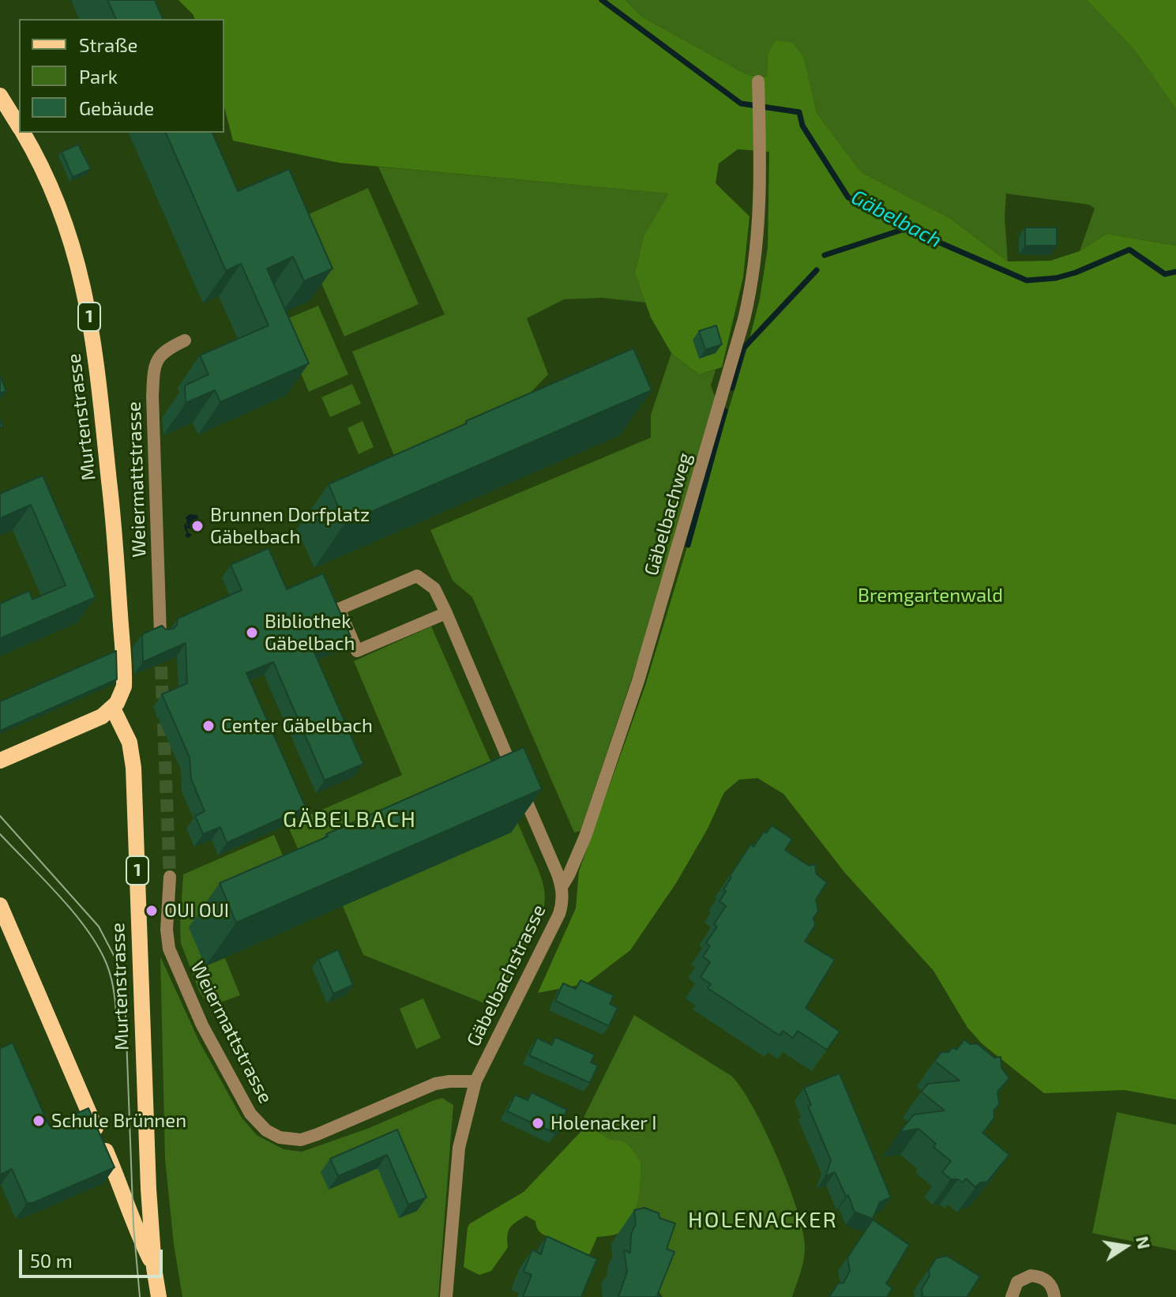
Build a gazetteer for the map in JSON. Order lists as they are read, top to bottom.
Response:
{
  "streets": {
    "main road": ["1", "Murtenstrasse"],
    "street": ["Weiermattstrasse", "Gäbelbachweg", "Gäbelbachstrasse"]
  },
  "crossings": [
    ["Weiermattstrasse", "Gäbelbachstrasse"],
    ["Gäbelbachweg", "Gäbelbachstrasse"]
  ],
  "districts": ["GÄBELBACH", "HOLENACKER"],
  "water": ["Gäbelbach"],
  "parks": ["Bremgartenwald"],
  "places": [
    "Brunnen Dorfplatz Gäbelbach",
    "Bibliothek Gäbelbach",
    "Center Gäbelbach",
    "OUI OUI",
    "Schule Brünnen",
    "Holenacker I"
  ],
  "legend": ["Straße", "Park", "Gebäude"],
  "scale_bar": "50 m",
  "north": "right"
}
